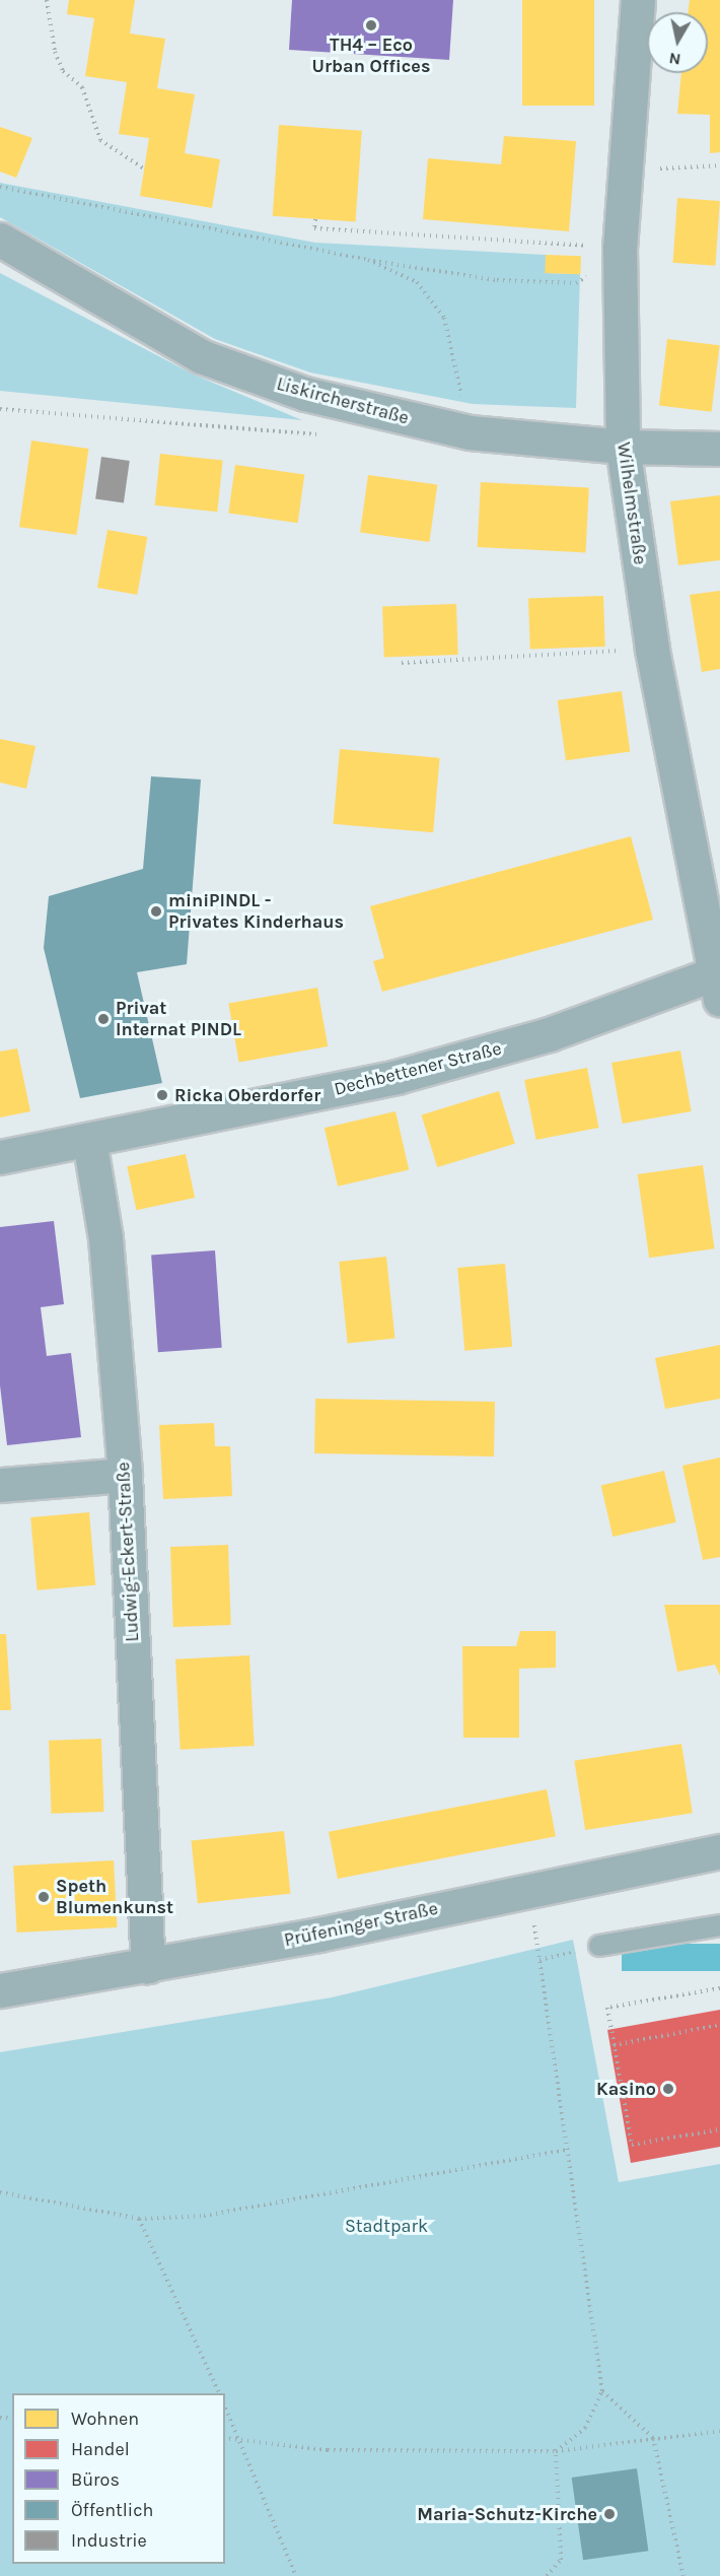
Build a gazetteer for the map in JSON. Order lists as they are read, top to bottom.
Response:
{
  "streets": {
    "street": [
      "Liskircherstraße",
      "Wilhelmstraße",
      "Dechbettener Straße",
      "Ludwig-Eckert-Straße",
      "Prüfeninger Straße"
    ]
  },
  "crossings": [
    ["Liskircherstraße", "Wilhelmstraße"],
    ["Wilhelmstraße", "Dechbettener Straße"],
    ["Dechbettener Straße", "Ludwig-Eckert-Straße"],
    ["Ludwig-Eckert-Straße", "Prüfeninger Straße"]
  ],
  "parks": ["Stadtpark"],
  "places": [
    "TH4 – Eco Urban Offices",
    "miniPINDL - Privates Kinderhaus",
    "Privat Internat PINDL",
    "Ricka Oberdorfer",
    "Speth Blumenkunst",
    "Kasino",
    "Maria-Schutz-Kirche"
  ],
  "legend": [
    "Wohnen",
    "Handel",
    "Büros",
    "Öffentlich",
    "Industrie"
  ],
  "north": "bottom"
}
